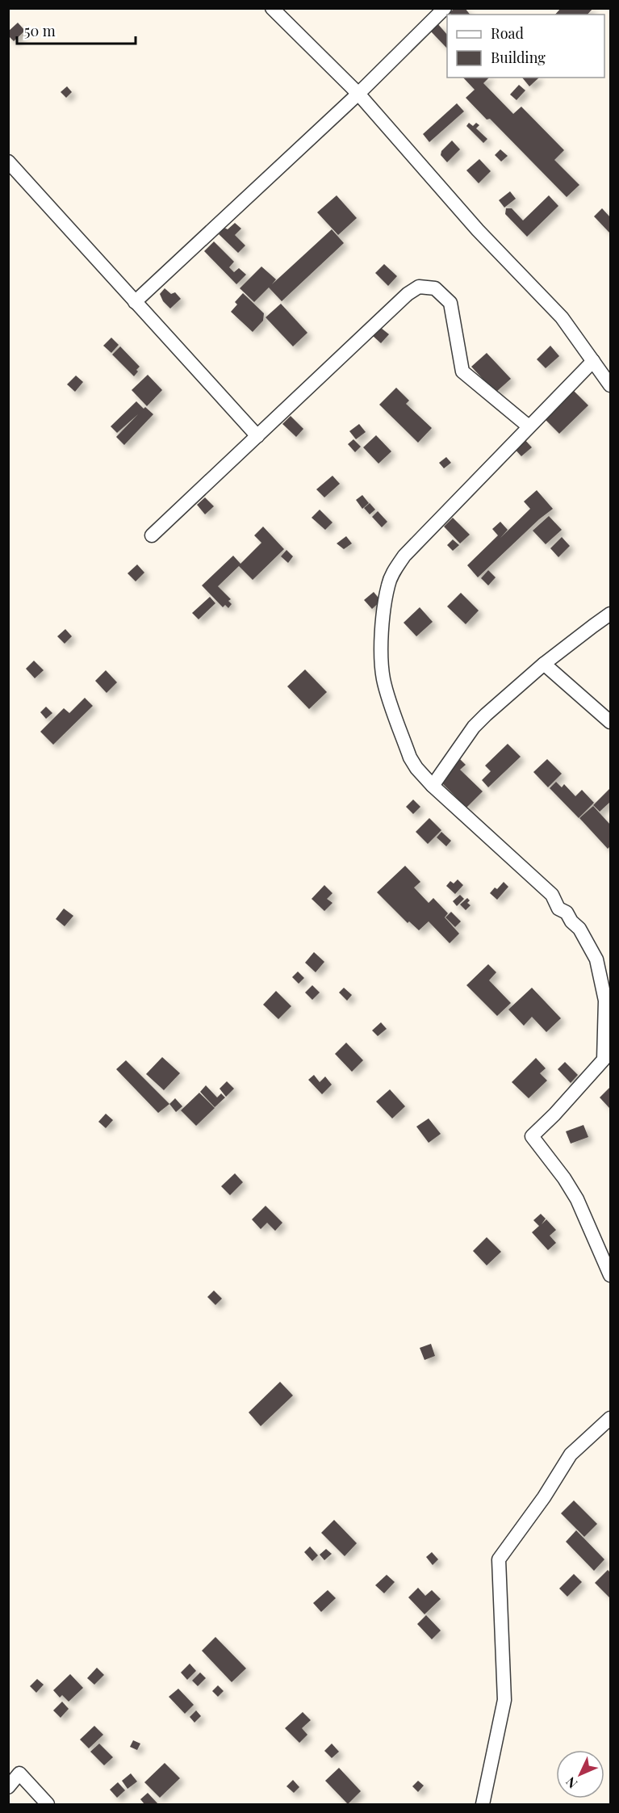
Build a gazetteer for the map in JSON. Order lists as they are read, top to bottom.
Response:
{
  "legend": ["Road", "Building"],
  "scale_bar": "50 m",
  "north": "bottom left"
}
